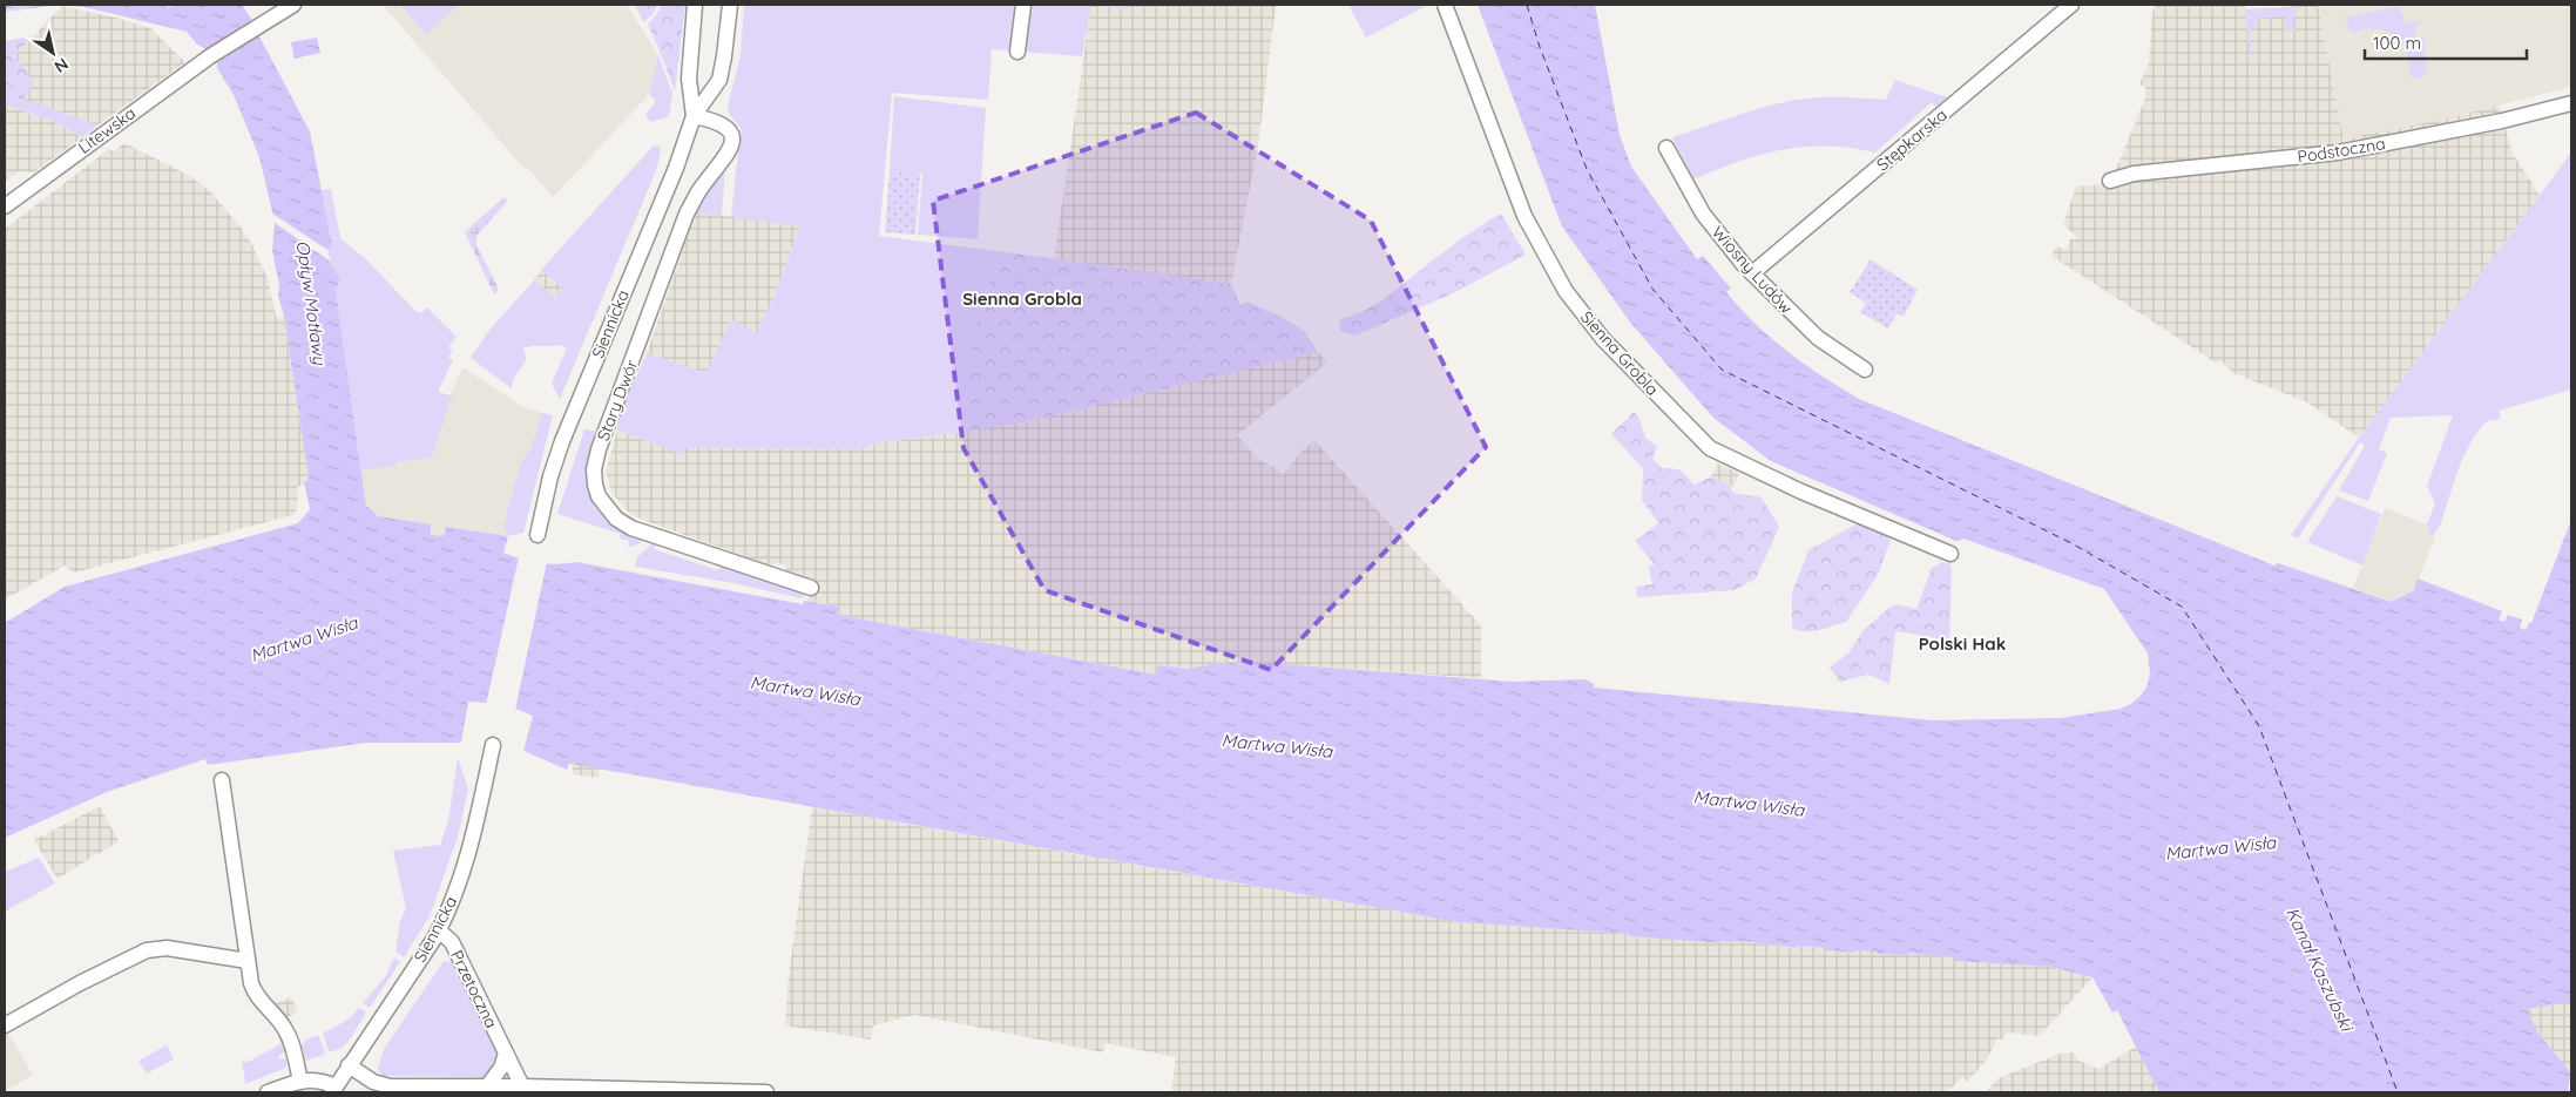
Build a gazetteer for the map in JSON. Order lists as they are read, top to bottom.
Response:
{
  "streets": {
    "street": [
      "Litewska",
      "Stępkarska",
      "Podstoczna",
      "Wiosny Ludów",
      "Siennicka",
      "Sienna Grobla",
      "Stary Dwór",
      "Przetoczna"
    ]
  },
  "crossings": [
    ["Stępkarska", "Wiosny Ludów"],
    ["Siennicka", "Stary Dwór"],
    ["Siennicka", "Przetoczna"]
  ],
  "districts": ["Sienna Grobla", "Polski Hak"],
  "water": ["Opływ Motławy", "Martwa Wisła", "Kanał Kaszubski"],
  "scale_bar": "100 m",
  "north": "bottom right"
}
